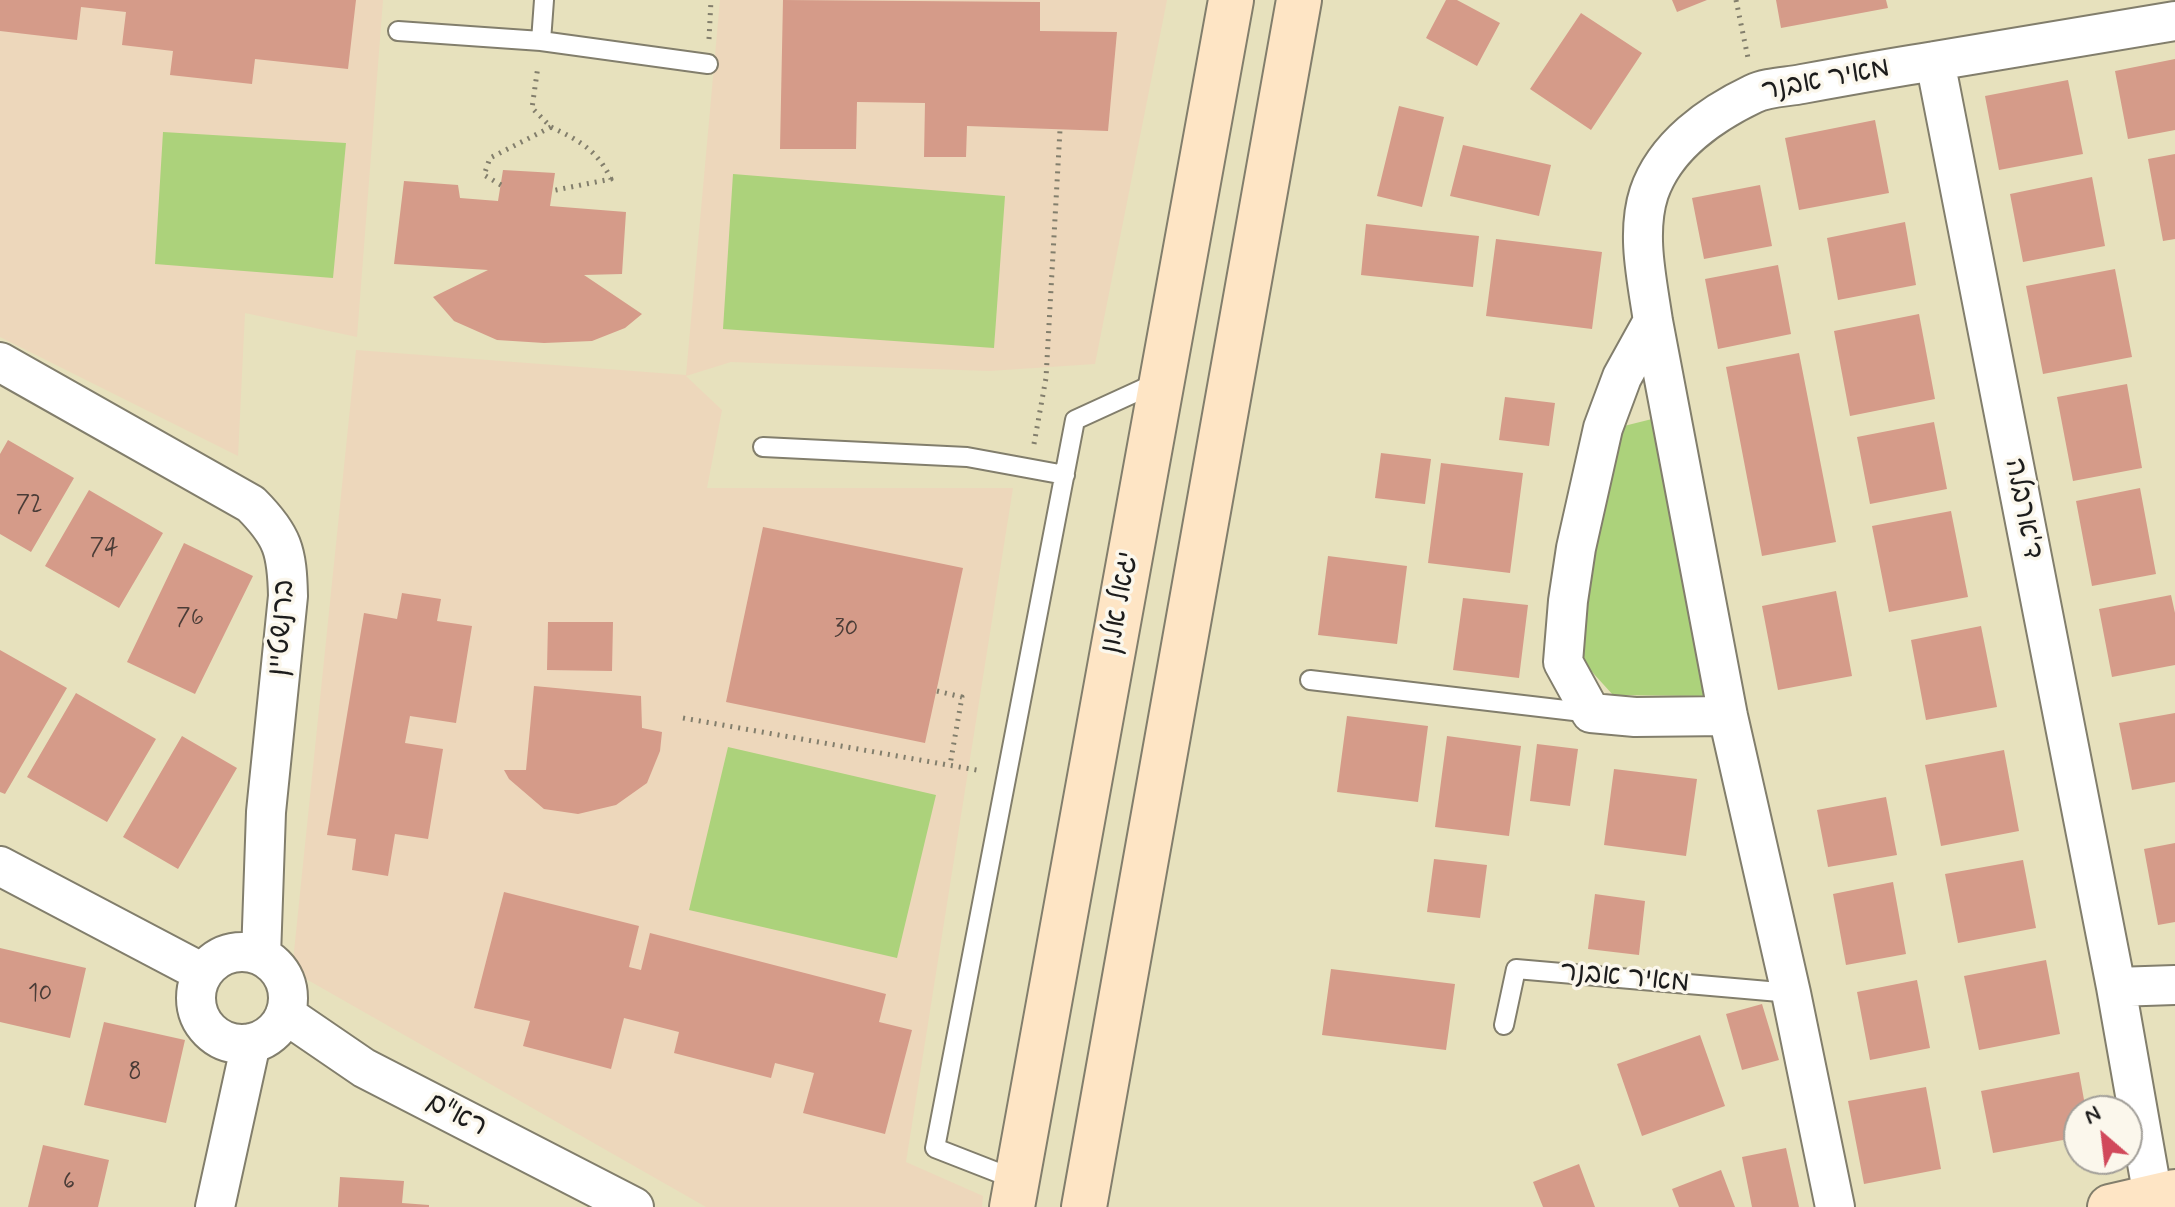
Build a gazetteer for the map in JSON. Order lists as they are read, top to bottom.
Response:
{
  "streets": {
    "main road": ["יגאל אלון"],
    "street": [
      "מאיר אבנר",
      "ד'ארבלה",
      "ברנשטיין",
      "רא\"ם"
    ]
  },
  "crossings": [
    ["מאיר אבנר", "ד'ארבלה"],
    ["ברנשטיין", "רא\"ם"]
  ],
  "house_numbers": [
    "72",
    "74",
    "76",
    "30",
    "10",
    "8",
    "6"
  ],
  "north": "top left"
}
